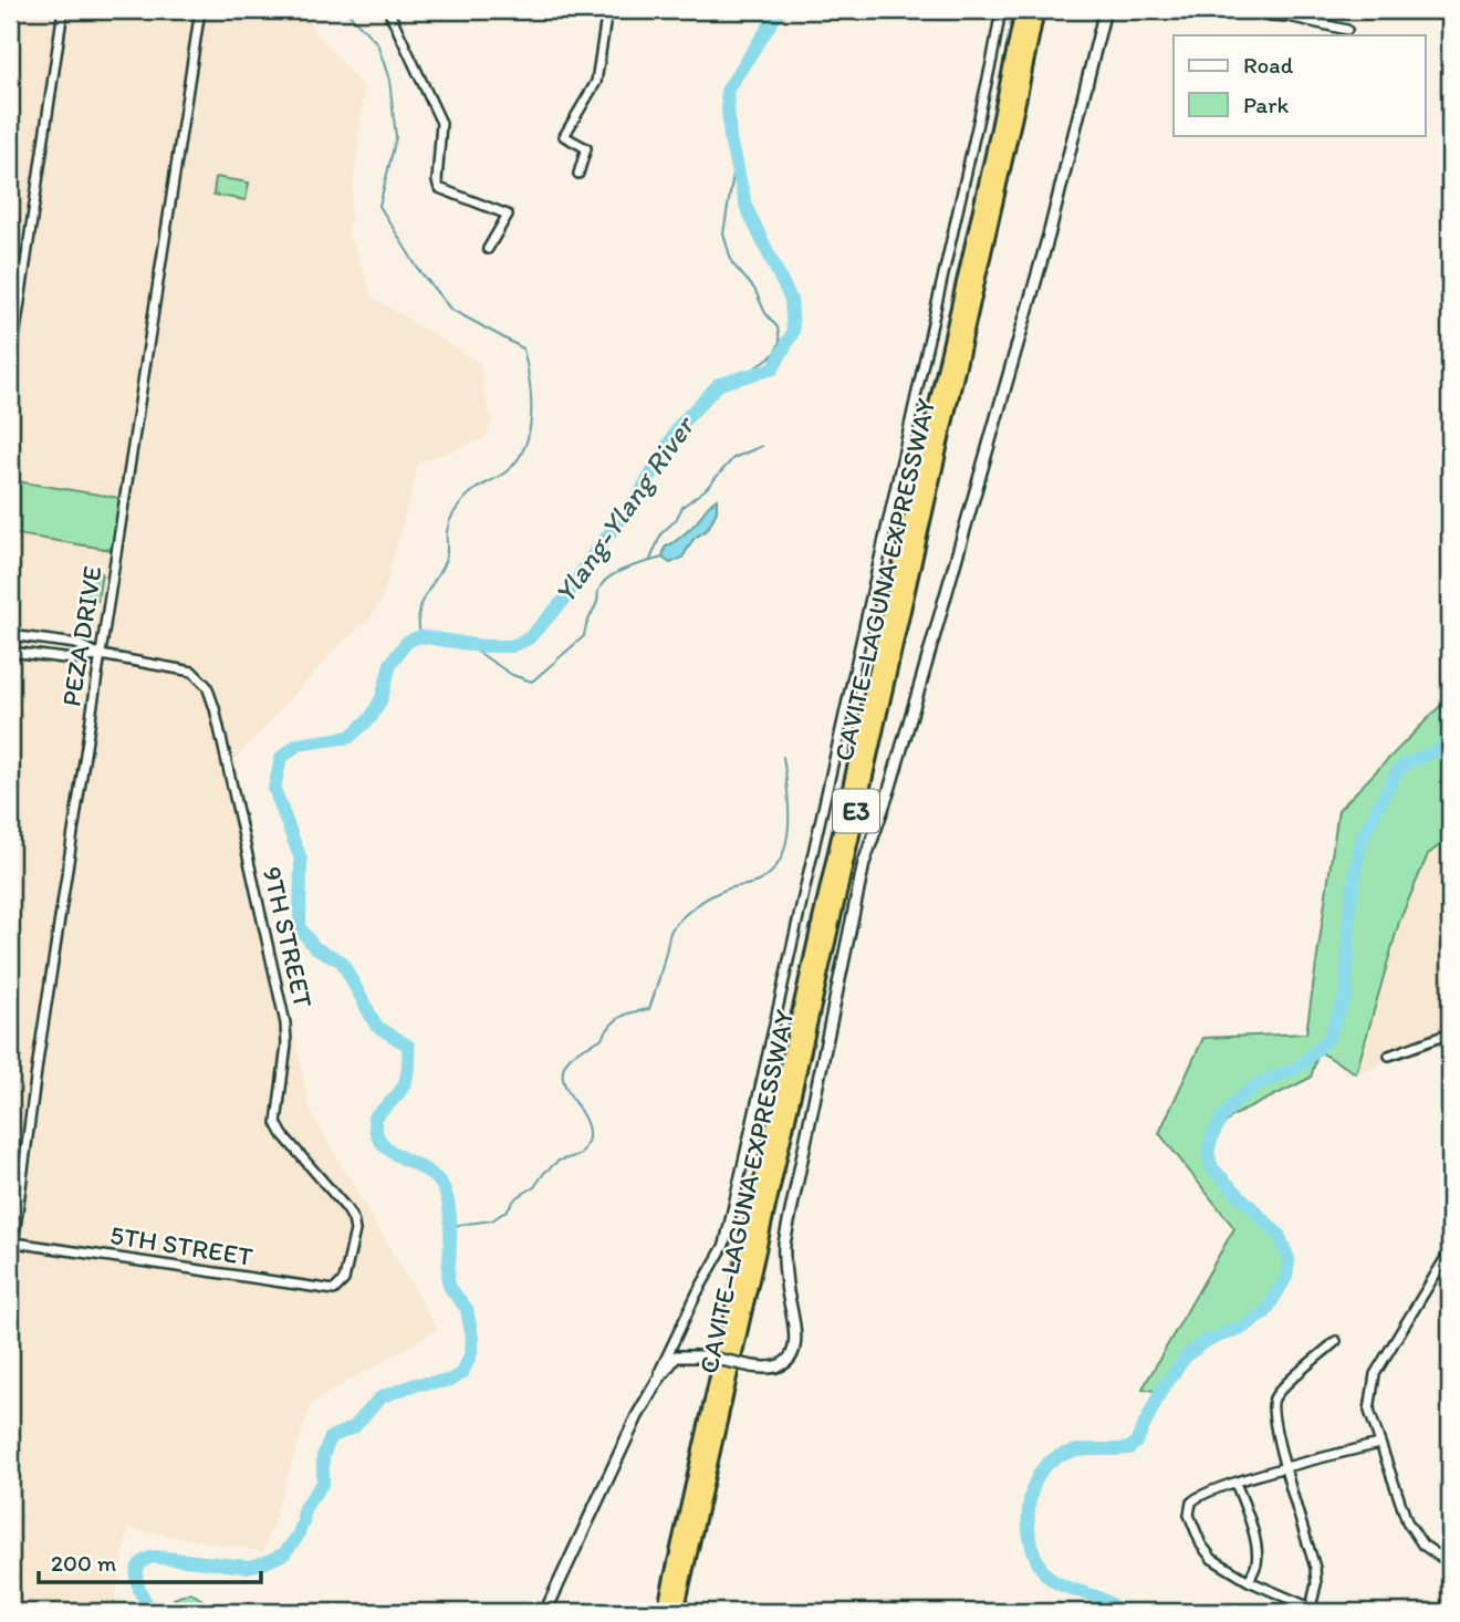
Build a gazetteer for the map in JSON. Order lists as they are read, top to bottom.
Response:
{
  "streets": {
    "highway": ["CAVITE–LAGUNA EXPRESSWAY", "E3"],
    "street": ["PEZA DRIVE", "9TH STREET", "5TH STREET"]
  },
  "crossings": [
    ["PEZA DRIVE", "9TH STREET"],
    ["PEZA DRIVE", "5TH STREET"],
    ["9TH STREET", "5TH STREET"]
  ],
  "water": ["Ylang-Ylang River"],
  "legend": ["Road", "Park"],
  "scale_bar": "200 m"
}
